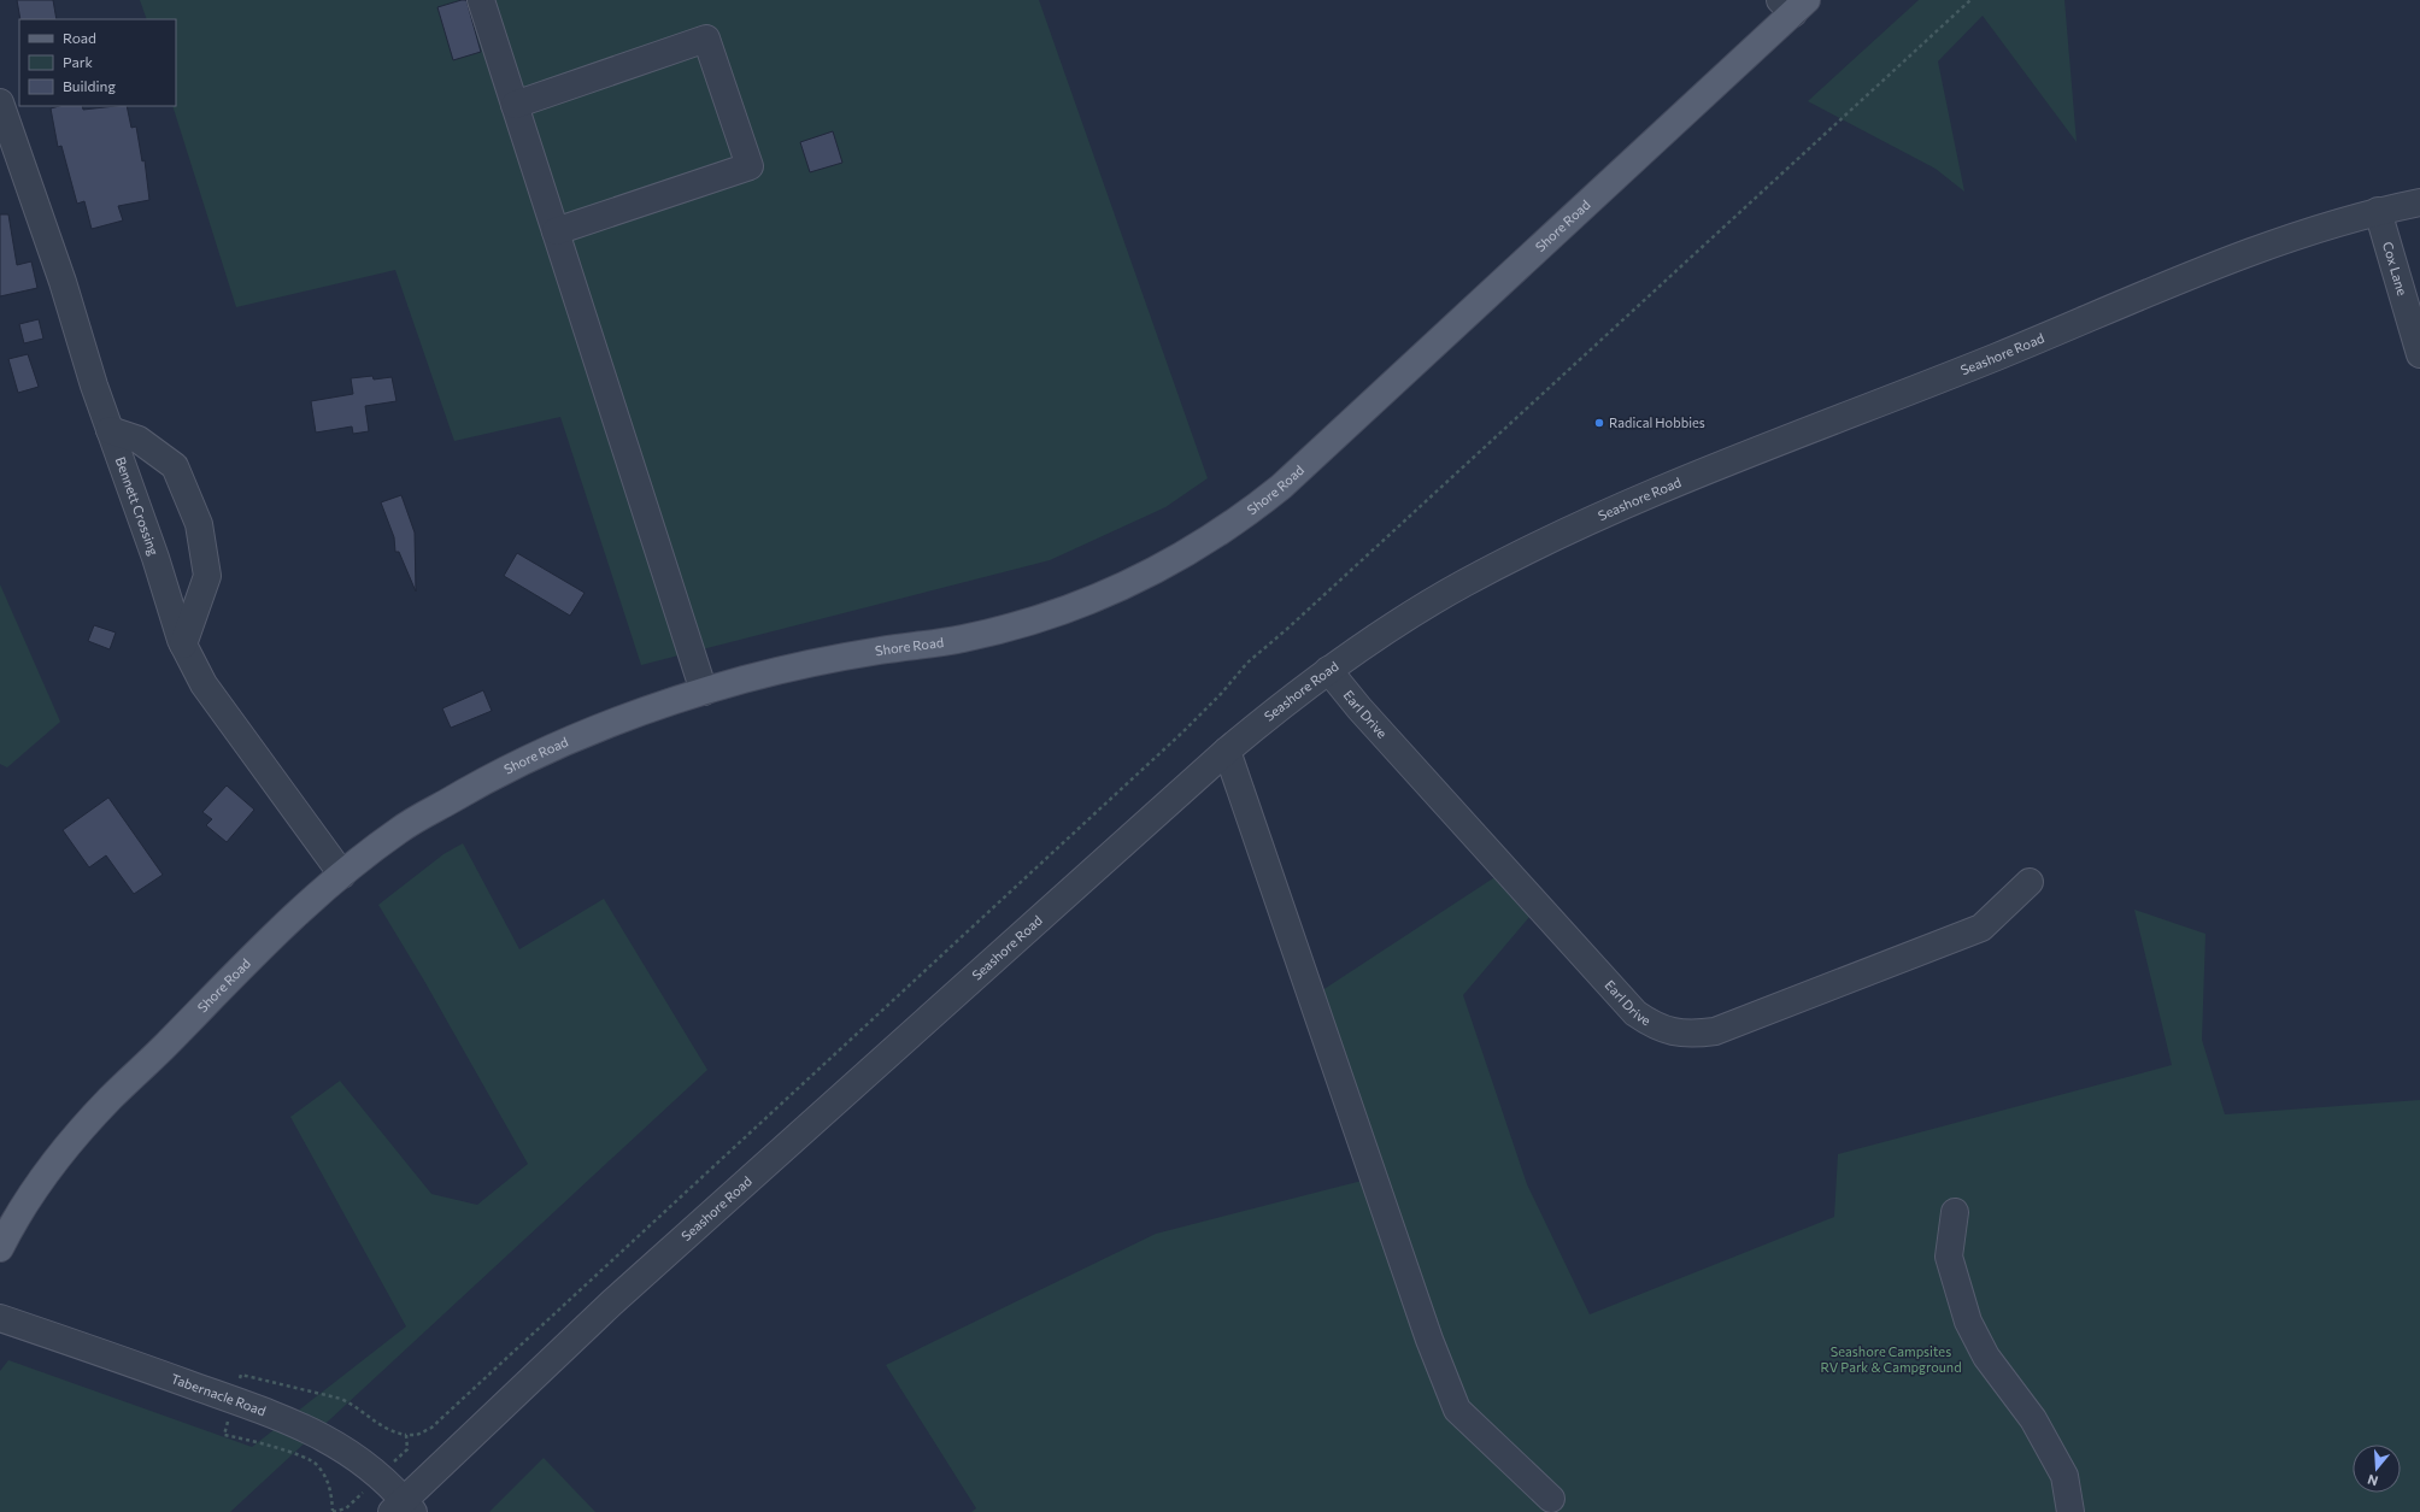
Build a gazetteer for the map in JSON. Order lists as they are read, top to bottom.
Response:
{
  "streets": {
    "main road": ["Shore Road"],
    "street": [
      "Cox Lane",
      "Seashore Road",
      "Bennett Crossing",
      "Earl Drive",
      "Tabernacle Road"
    ]
  },
  "crossings": [
    ["Shore Road", "Bennett Crossing"],
    ["Cox Lane", "Seashore Road"],
    ["Seashore Road", "Earl Drive"],
    ["Seashore Road", "Tabernacle Road"]
  ],
  "parks": ["Seashore Campsites RV Park & Campground"],
  "places": ["Radical Hobbies"],
  "legend": ["Road", "Park", "Building"],
  "north": "bottom"
}
